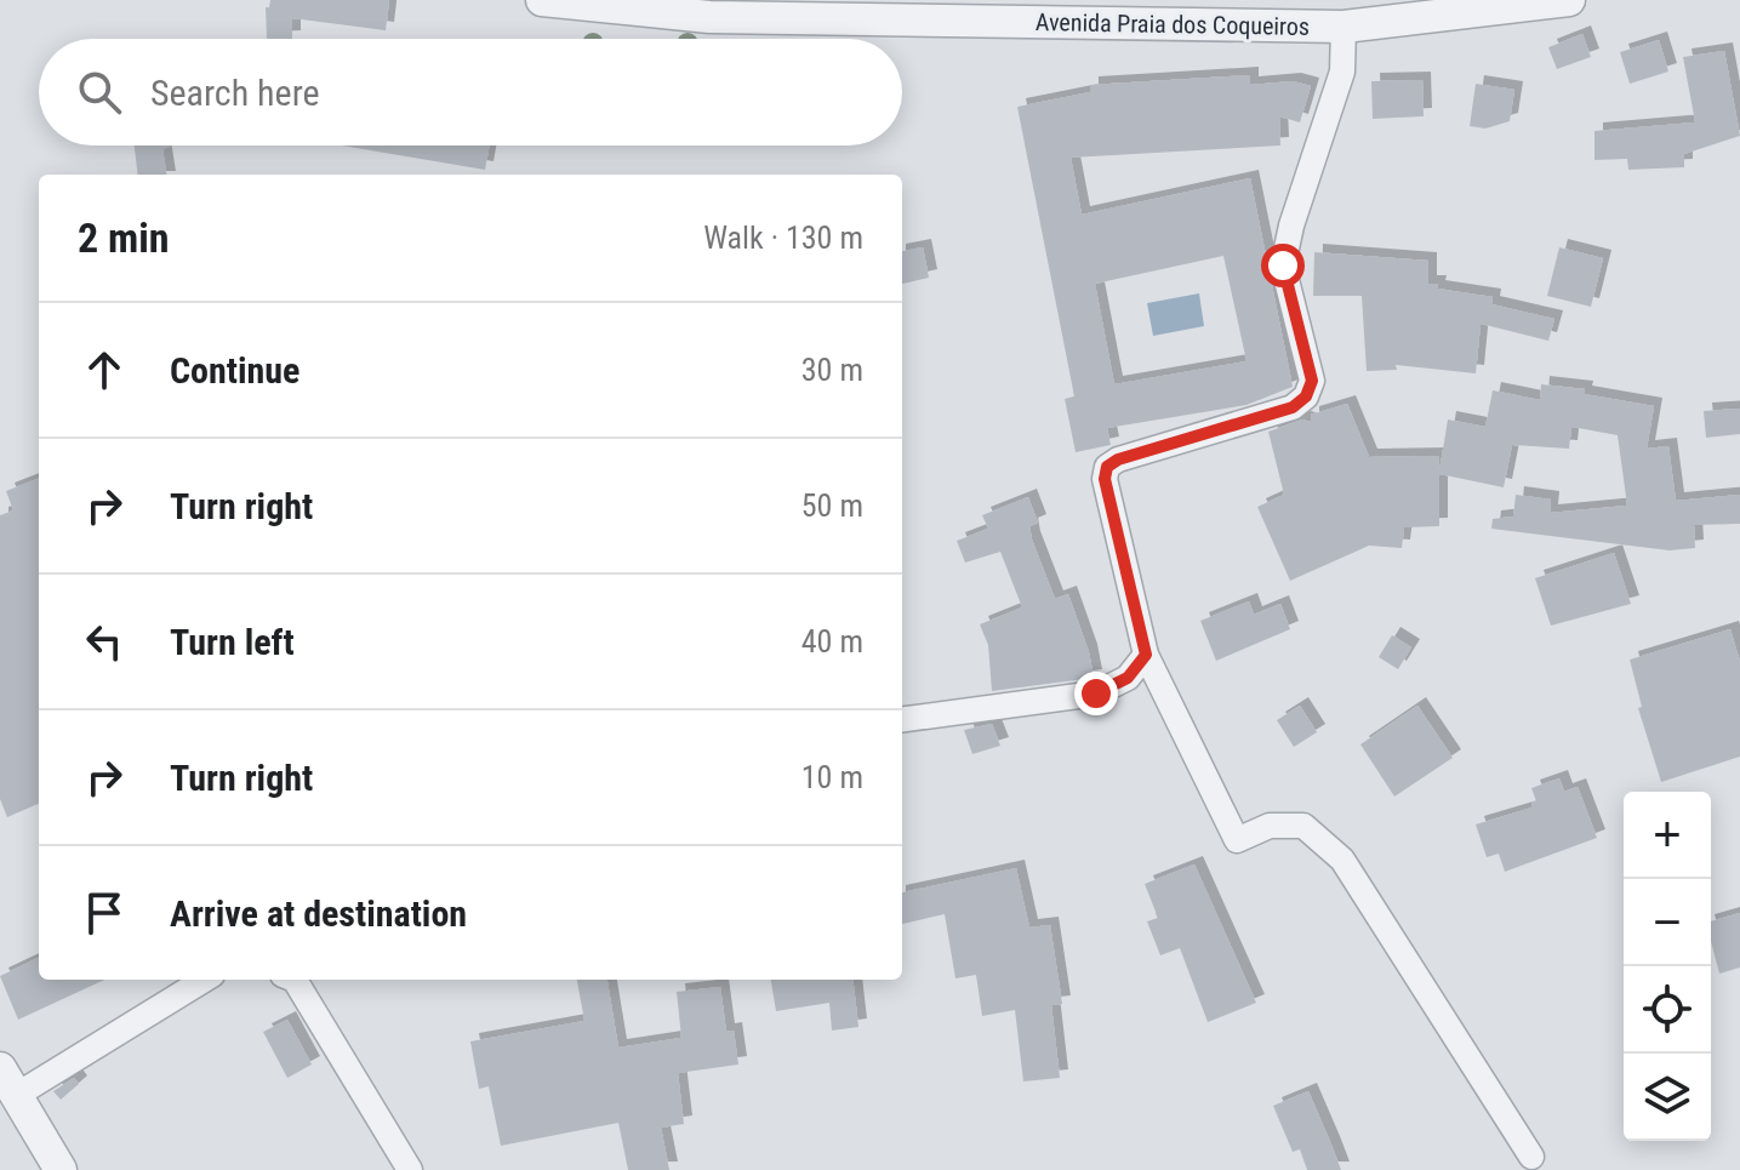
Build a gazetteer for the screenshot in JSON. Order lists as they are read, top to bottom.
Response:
{
  "streets": {
    "street": ["Avenida Praia dos Coqueiros"]
  },
  "page": {
    "search": "Search here",
    "heading": ["2 min", "Walk · 130 m"],
    "list": [
      ["Continue", "30 m"],
      ["Turn right", "50 m"],
      ["Turn left", "40 m"],
      ["Turn right", "10 m"],
      "Arrive at destination"
    ],
    "map_buttons": ["+", "−"]
  }
}
